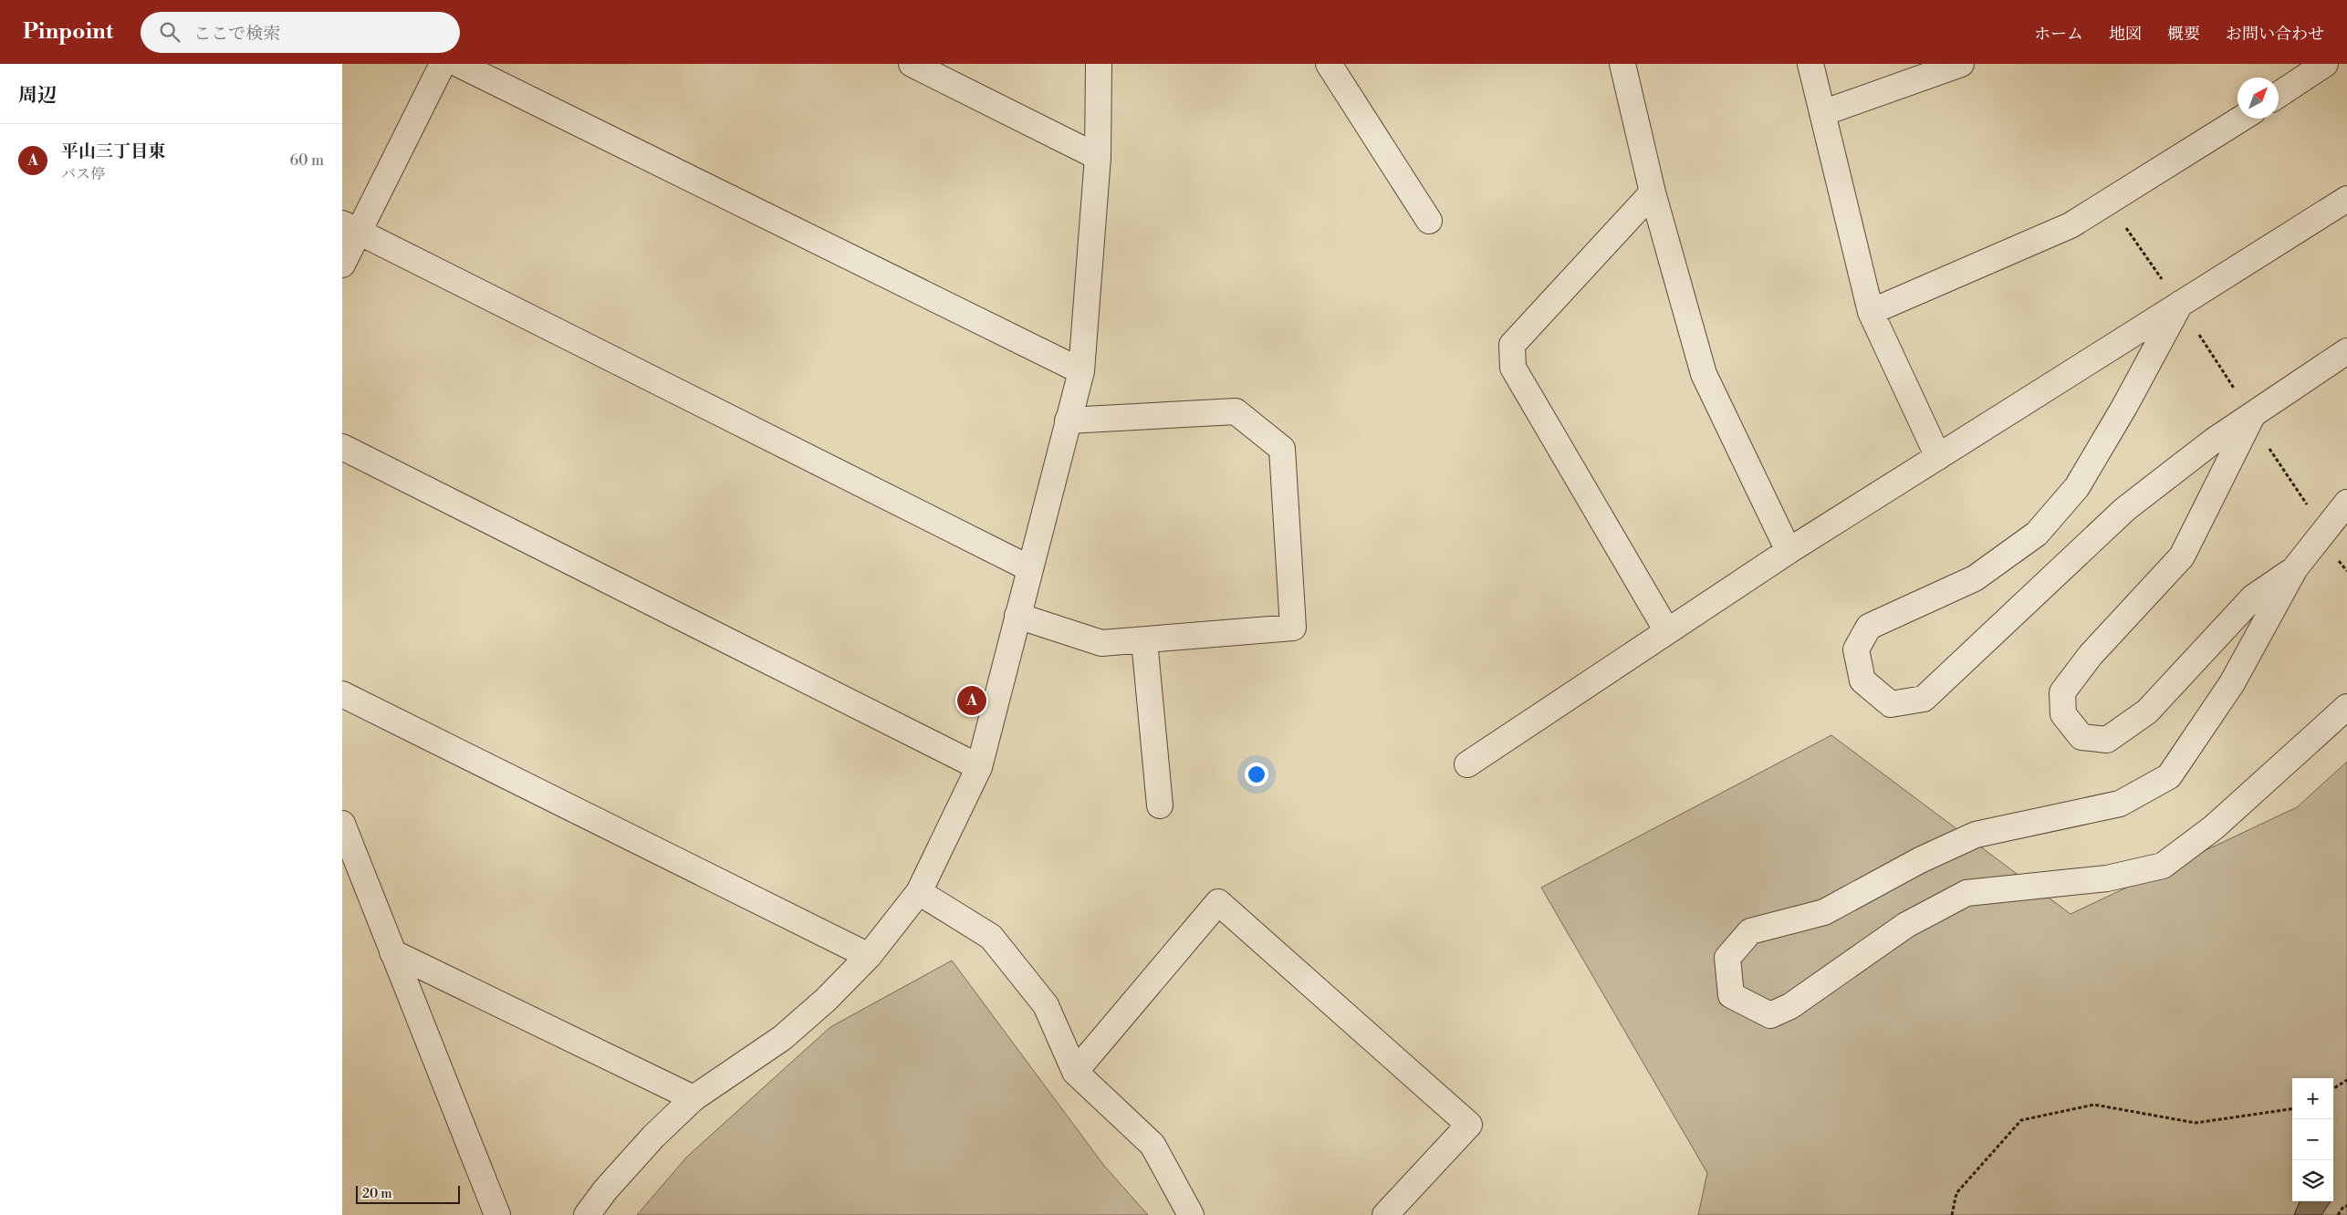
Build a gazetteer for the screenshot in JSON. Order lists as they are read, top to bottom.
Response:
{
  "scale_bar": "20 m",
  "north": "top right",
  "page": {
    "header": "Pinpoint",
    "search": "ここで検索",
    "nav": [
      "ホーム",
      "地図",
      "概要",
      "お問い合わせ"
    ],
    "heading": "周辺",
    "list": [
      {
        "mark": "A",
        "name": "平山三丁目東",
        "note": "バス停",
        "value": "60 m"
      }
    ],
    "pins": "A",
    "map_buttons": ["+", "−"],
    "scale": "20 m"
  }
}
